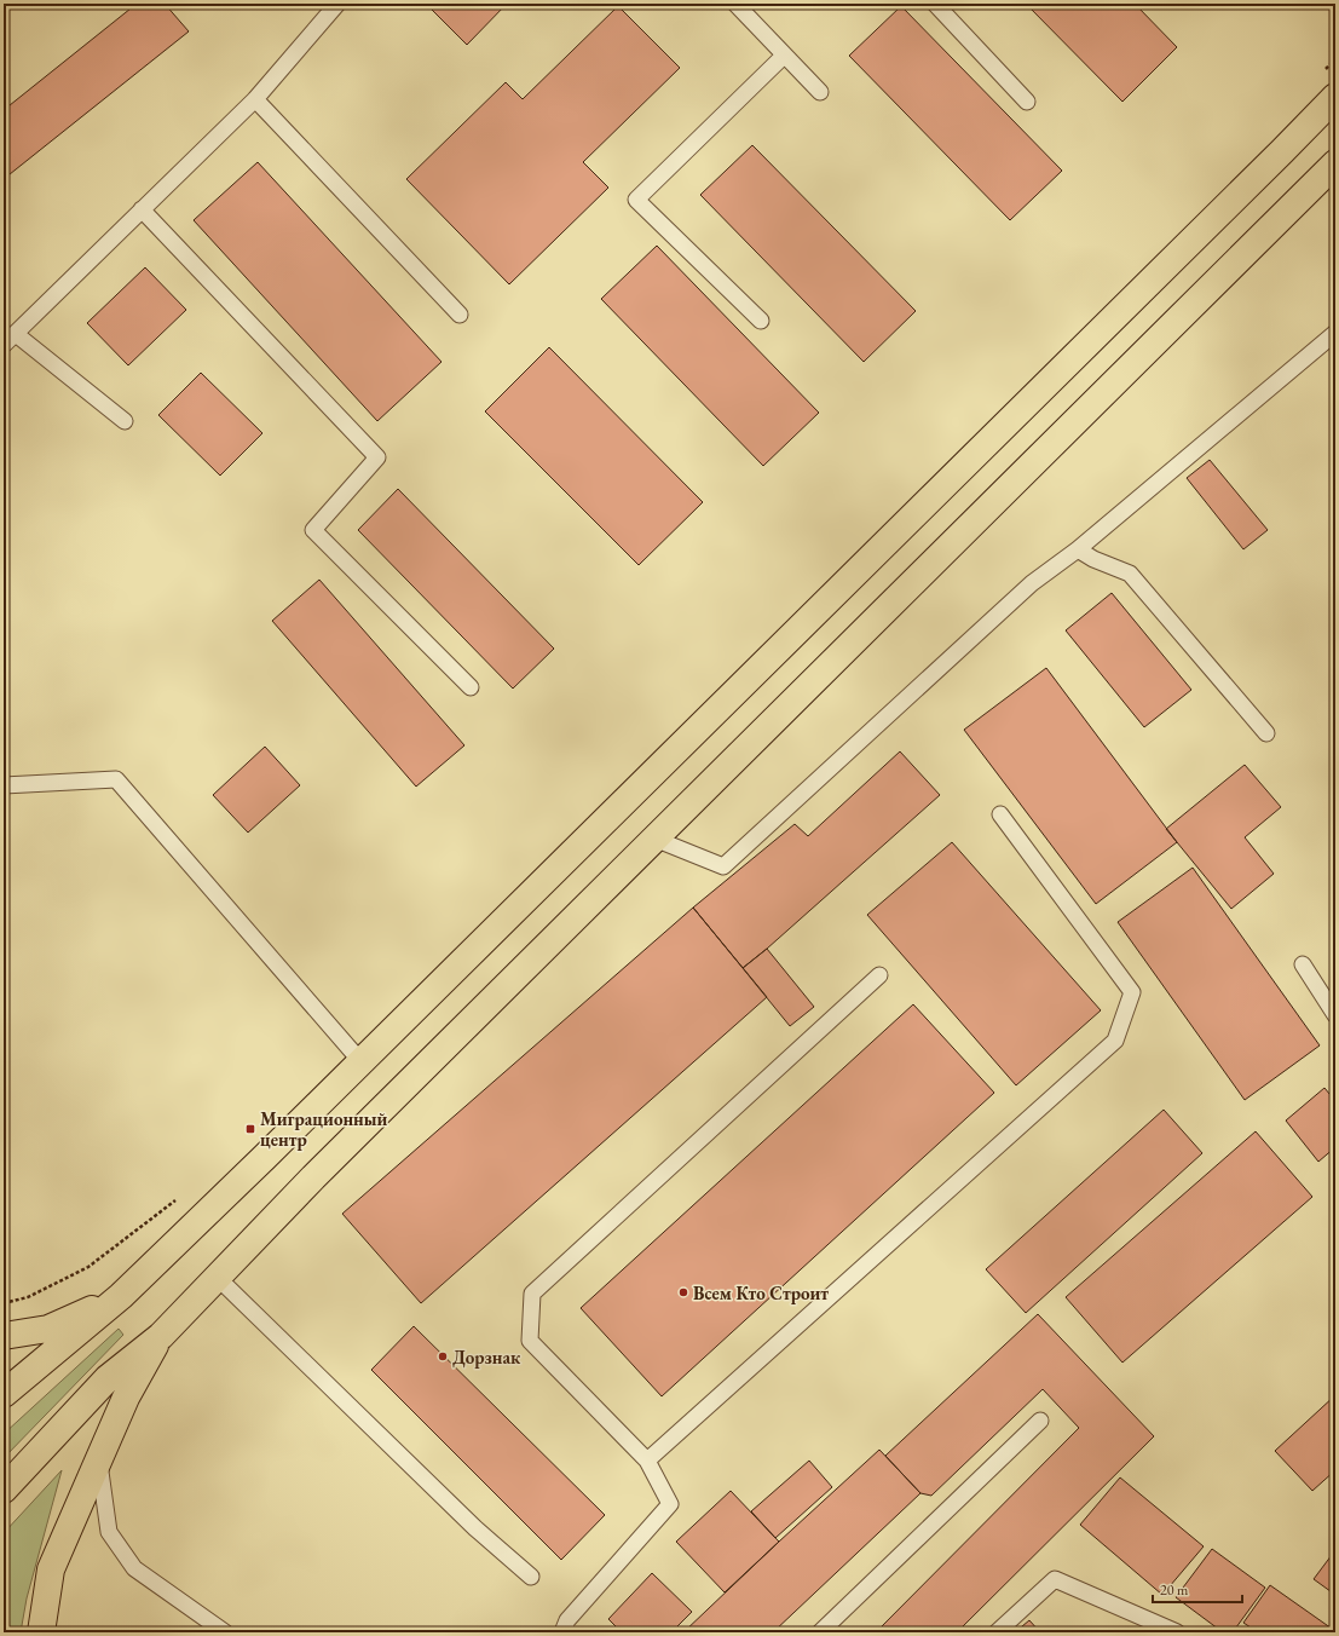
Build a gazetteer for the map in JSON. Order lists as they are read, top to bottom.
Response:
{
  "places": {
    "transit": ["Миграционный центр"],
    "other": ["Всем Кто Строит", "Дорзнак"]
  },
  "scale_bar": "20 m"
}
